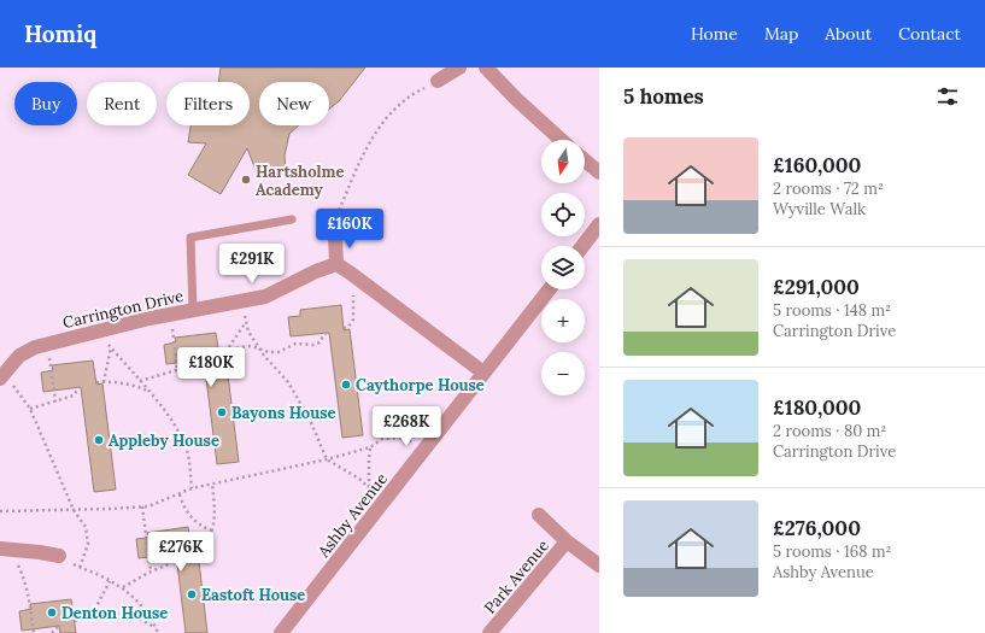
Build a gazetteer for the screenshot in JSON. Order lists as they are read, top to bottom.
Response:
{
  "streets": {
    "street": ["Carrington Drive", "Ashby Avenue", "Park Avenue"]
  },
  "places": [
    "Hartsholme Academy",
    "Caythorpe House",
    "Bayons House",
    "Appleby House",
    "Eastoft House",
    "Denton House"
  ],
  "north": "bottom",
  "page": {
    "header": "Homiq",
    "nav": [
      "Home",
      "Map",
      "About",
      "Contact"
    ],
    "heading": "5 homes",
    "chip": [
      "Buy",
      "Rent",
      "Filters",
      "New"
    ],
    "list": [
      {
        "name": "£160,000",
        "note": "2 rooms · 72 m² · Wyville Walk"
      },
      {
        "name": "£291,000",
        "note": "5 rooms · 148 m² · Carrington Drive"
      },
      {
        "name": "£180,000",
        "note": "2 rooms · 80 m² · Carrington Drive"
      },
      {
        "name": "£276,000",
        "note": "5 rooms · 168 m² · Ashby Avenue"
      }
    ],
    "map_buttons": ["+", "−"],
    "price": [
      "£160K",
      "£291K",
      "£180K",
      "£268K",
      "£276K"
    ]
  }
}
